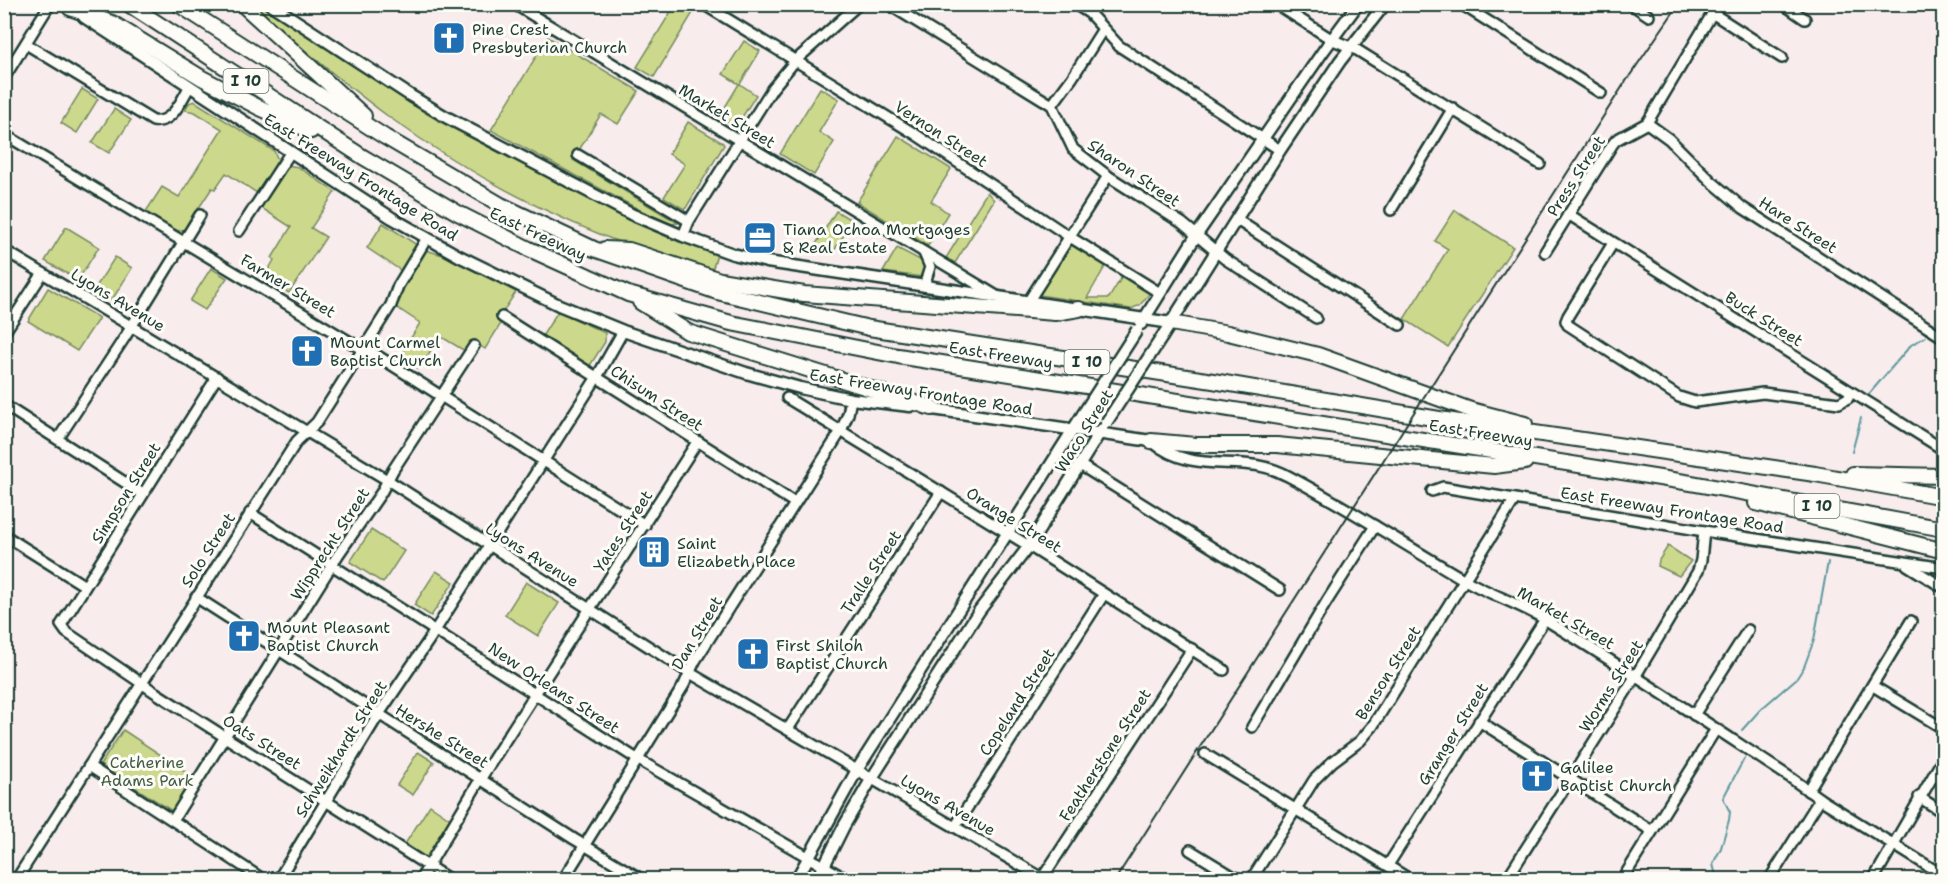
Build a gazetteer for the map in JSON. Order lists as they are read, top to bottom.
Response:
{
  "streets": {
    "highway": ["I 10", "East Freeway"],
    "main road": ["East Freeway Frontage Road", "Waco Street"],
    "street": [
      "Market Street",
      "Vernon Street",
      "Sharon Street",
      "Press Street",
      "Hare Street",
      "Farmer Street",
      "Lyons Avenue",
      "Buck Street",
      "Chisum Street",
      "Simpson Street",
      "Orange Street",
      "Yates Street",
      "Wipprecht Street",
      "Solo Street",
      "Tralle Street",
      "Dan Street",
      "Benson Street",
      "Worms Street",
      "New Orleans Street",
      "Copeland Street",
      "Granger Street",
      "Hershe Street",
      "Oats Street",
      "Schweikhardt Street",
      "Featherstone Street"
    ]
  },
  "crossings": [
    ["Market Street", "East Freeway Frontage Road"],
    ["Market Street", "Benson Street"],
    ["Market Street", "Worms Street"],
    ["Market Street", "Granger Street"],
    ["Vernon Street", "Waco Street"],
    ["Sharon Street", "Waco Street"],
    ["Press Street", "Hare Street"],
    ["Press Street", "Buck Street"],
    ["East Freeway Frontage Road", "Waco Street"],
    ["East Freeway Frontage Road", "Solo Street"],
    ["East Freeway Frontage Road", "Dan Street"],
    ["East Freeway Frontage Road", "Benson Street"],
    ["East Freeway Frontage Road", "Worms Street"],
    ["East Freeway Frontage Road", "Schweikhardt Street"],
    ["Farmer Street", "Yates Street"],
    ["Farmer Street", "Wipprecht Street"],
    ["Farmer Street", "Solo Street"],
    ["Farmer Street", "Schweikhardt Street"],
    ["Lyons Avenue", "Waco Street"],
    ["Lyons Avenue", "Simpson Street"],
    ["Lyons Avenue", "Yates Street"],
    ["Lyons Avenue", "Wipprecht Street"],
    ["Lyons Avenue", "Solo Street"],
    ["Lyons Avenue", "Tralle Street"],
    ["Lyons Avenue", "Dan Street"],
    ["Lyons Avenue", "Copeland Street"],
    ["Lyons Avenue", "Schweikhardt Street"],
    ["Lyons Avenue", "Featherstone Street"],
    ["Chisum Street", "Yates Street"],
    ["Chisum Street", "Dan Street"],
    ["Chisum Street", "Schweikhardt Street"],
    ["Waco Street", "Orange Street"],
    ["Waco Street", "New Orleans Street"],
    ["Simpson Street", "Oats Street"],
    ["Orange Street", "Tralle Street"],
    ["Orange Street", "Dan Street"],
    ["Orange Street", "Copeland Street"],
    ["Orange Street", "Featherstone Street"],
    ["Yates Street", "New Orleans Street"],
    ["Yates Street", "Hershe Street"],
    ["Yates Street", "Oats Street"],
    ["Wipprecht Street", "New Orleans Street"],
    ["Wipprecht Street", "Hershe Street"],
    ["Wipprecht Street", "Oats Street"],
    ["Solo Street", "New Orleans Street"],
    ["Solo Street", "Hershe Street"],
    ["Solo Street", "Oats Street"],
    ["Dan Street", "New Orleans Street"],
    ["Dan Street", "Hershe Street"],
    ["New Orleans Street", "Schweikhardt Street"],
    ["Hershe Street", "Schweikhardt Street"],
    ["Oats Street", "Schweikhardt Street"]
  ],
  "parks": ["Catherine Adams Park"],
  "places": {
    "church": [
      "Pine Crest Presbyterian Church",
      "Mount Carmel Baptist Church",
      "Mount Pleasant Baptist Church",
      "First Shiloh Baptist Church",
      "Galilee Baptist Church"
    ],
    "office": ["Tiana Ochoa Mortgages & Real Estate"],
    "building": ["Saint Elizabeth Place"]
  }
}
